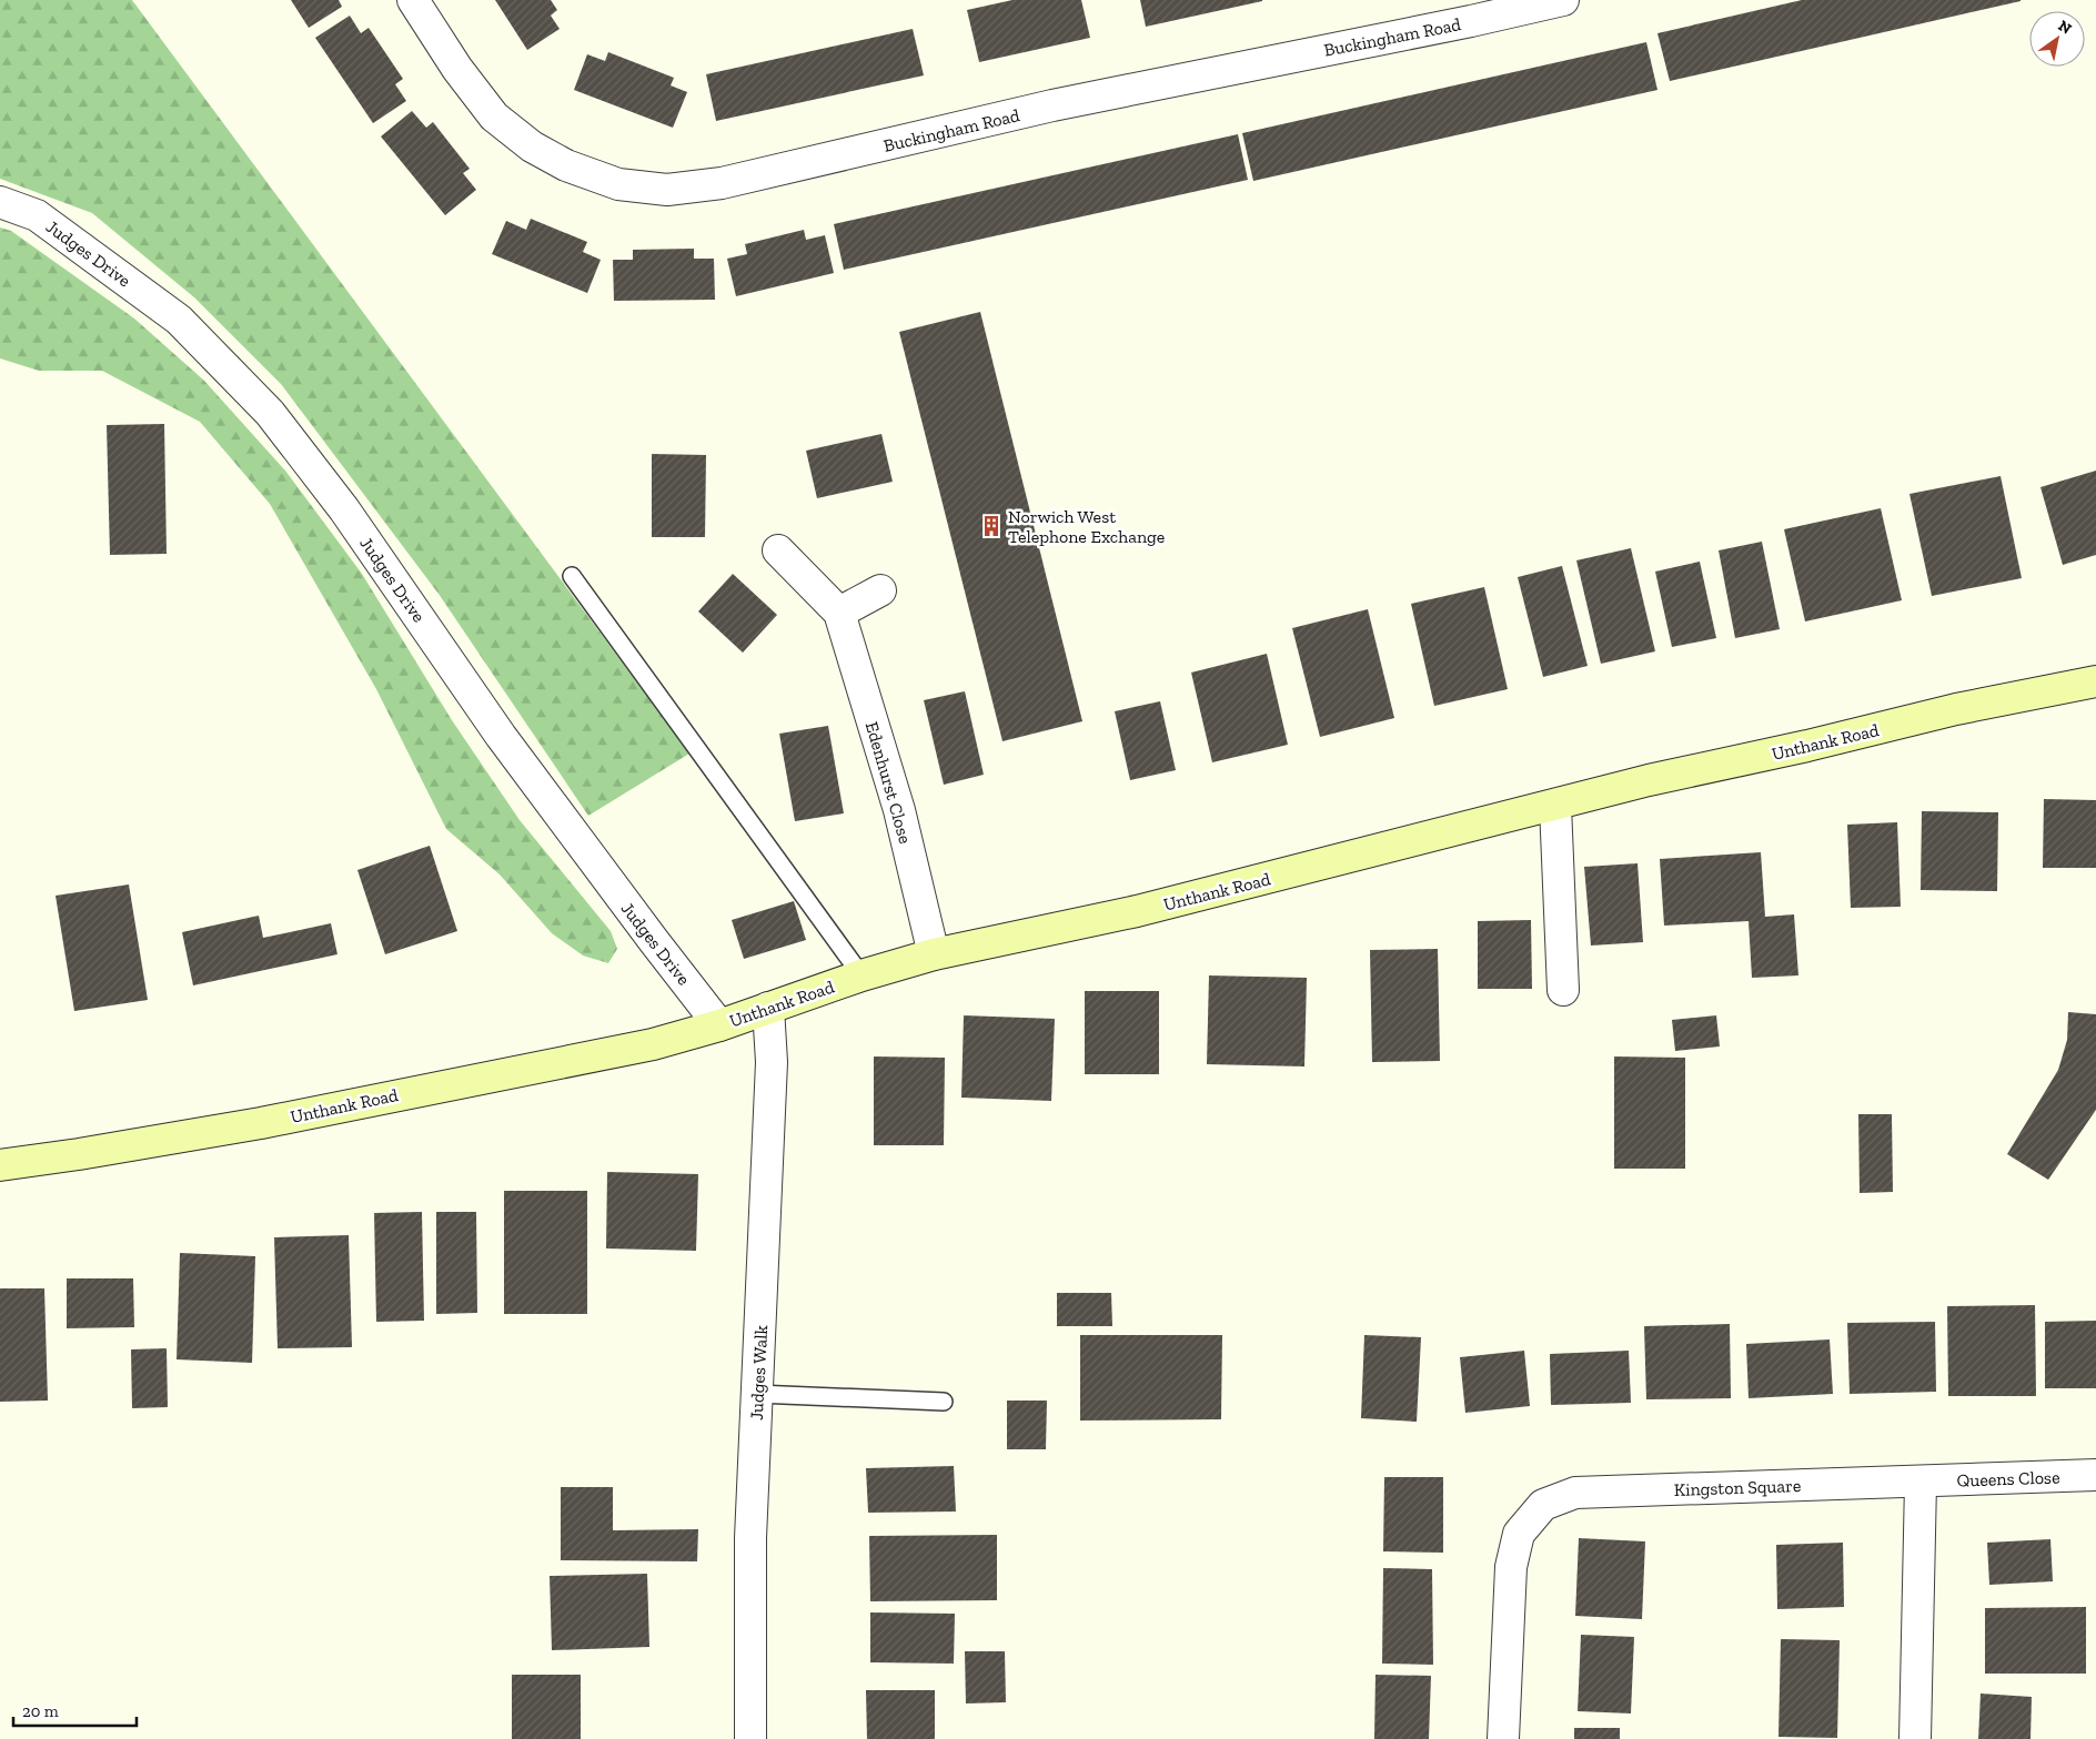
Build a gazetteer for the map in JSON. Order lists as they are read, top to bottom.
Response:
{
  "streets": {
    "street": [
      "Buckingham Road",
      "Judges Drive",
      "Unthank Road",
      "Edenhurst Close",
      "Judges Walk",
      "Queens Close",
      "Kingston Square"
    ]
  },
  "crossings": [
    ["Judges Drive", "Unthank Road"],
    ["Unthank Road", "Edenhurst Close"],
    ["Unthank Road", "Judges Walk"],
    ["Queens Close", "Kingston Square"]
  ],
  "places": {
    "building": ["Norwich West Telephone Exchange"]
  },
  "scale_bar": "20 m",
  "north": "top right"
}
